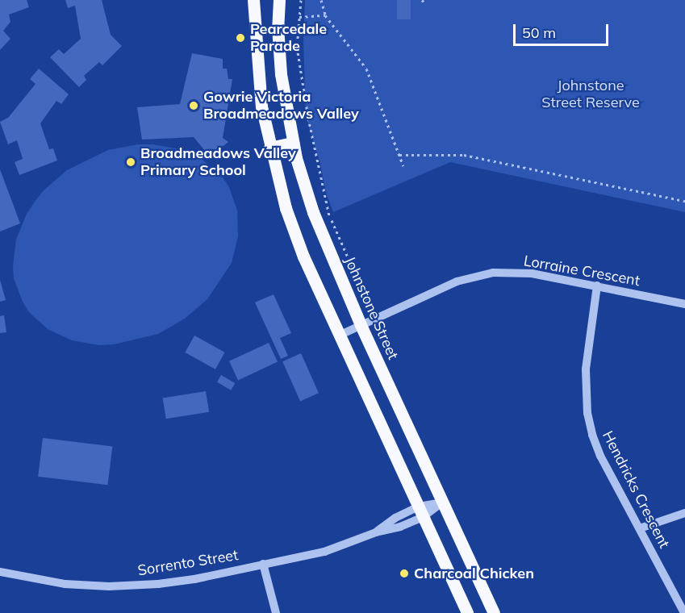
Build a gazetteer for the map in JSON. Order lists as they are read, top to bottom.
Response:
{
  "streets": {
    "main road": ["Johnstone Street"],
    "street": ["Lorraine Crescent", "Hendricks Crescent", "Sorrento Street"]
  },
  "crossings": [
    ["Lorraine Crescent", "Johnstone Street"],
    ["Lorraine Crescent", "Hendricks Crescent"],
    ["Johnstone Street", "Sorrento Street"]
  ],
  "parks": ["Johnstone Street Reserve"],
  "places": [
    "Pearcedale Parade",
    "Gowrie Victoria Broadmeadows Valley",
    "Broadmeadows Valley Primary School",
    "Charcoal Chicken"
  ],
  "scale_bar": "50 m"
}
